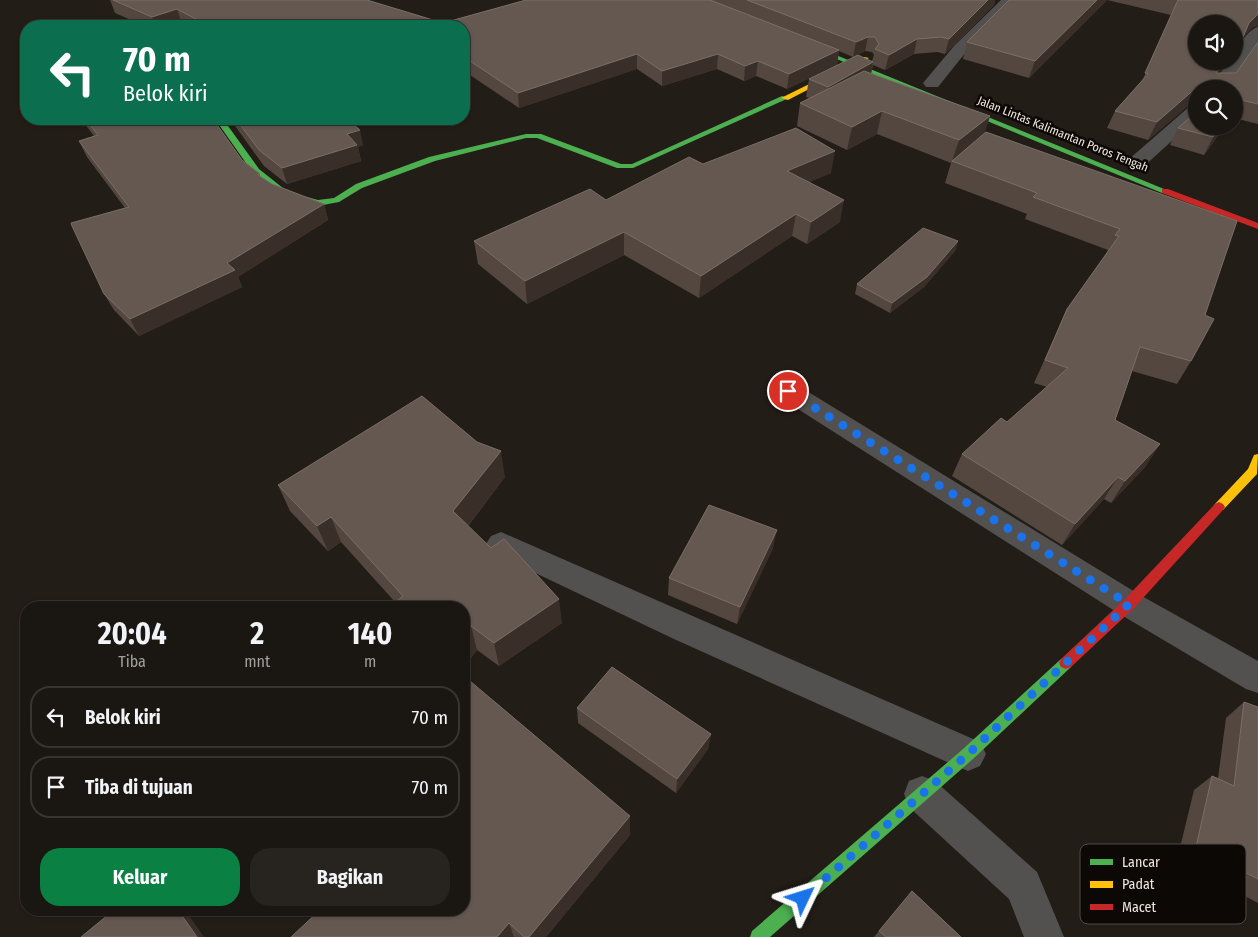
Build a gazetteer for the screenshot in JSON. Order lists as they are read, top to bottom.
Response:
{
  "streets": {
    "street": ["Jalan Lintas Kalimantan Poros Tengah"]
  },
  "legend": ["Lancar", "Padat", "Macet"],
  "page": {
    "turn": ["70 m", "Belok kiri"],
    "eta": [
      "20:04",
      "Tiba",
      "2",
      "mnt",
      "140",
      "m"
    ],
    "list": [
      {
        "name": "Belok kiri",
        "value": "70 m"
      },
      {
        "name": "Tiba di tujuan",
        "value": "70 m"
      }
    ],
    "buttons": ["Keluar", "Bagikan"]
  }
}
